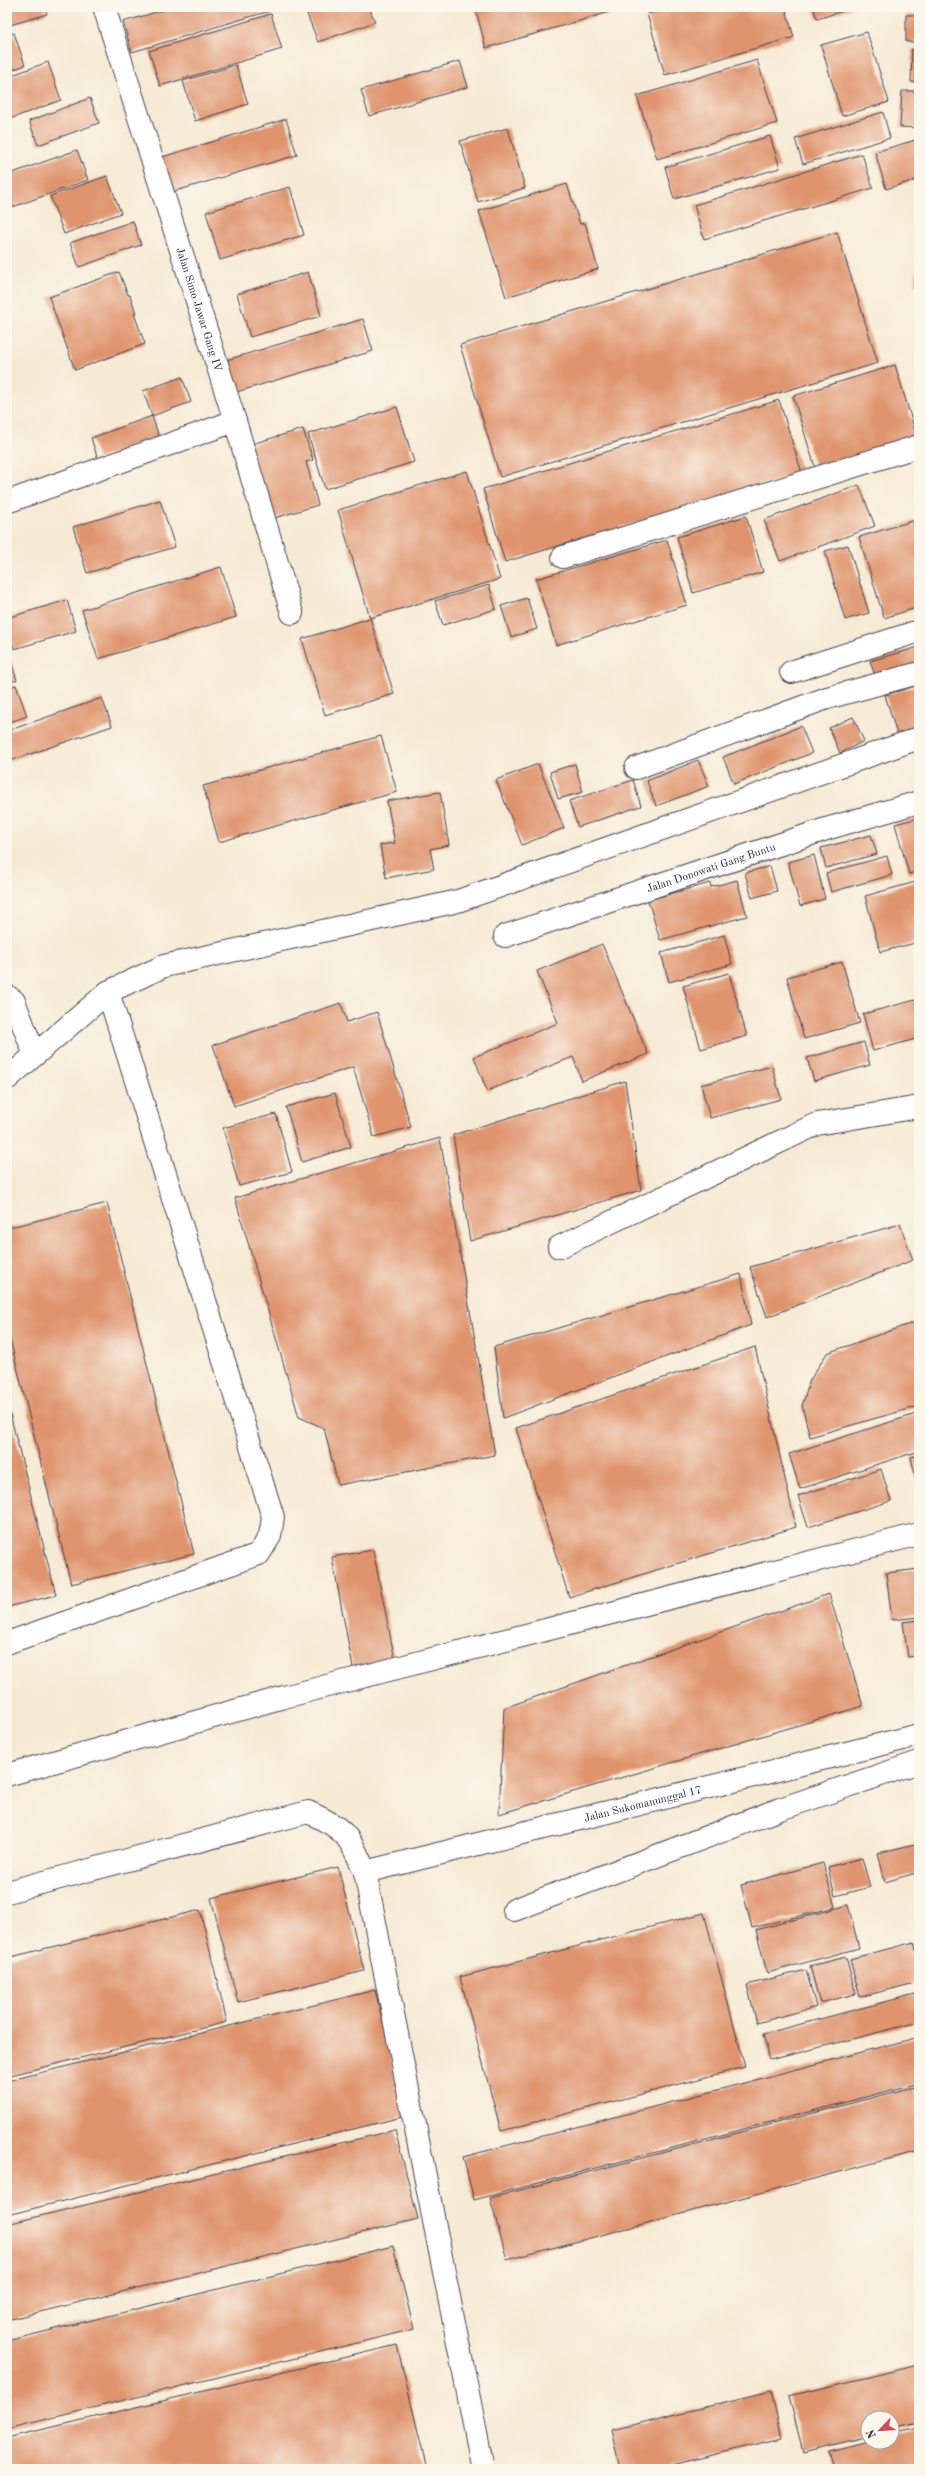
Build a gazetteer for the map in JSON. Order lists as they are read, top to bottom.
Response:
{
  "streets": {
    "street": ["Jalan Simo Jawar Gang IV", "Jalan Donowati Gang Buntu", "Jalan Sukomanunggal 17"]
  },
  "north": "bottom left"
}
